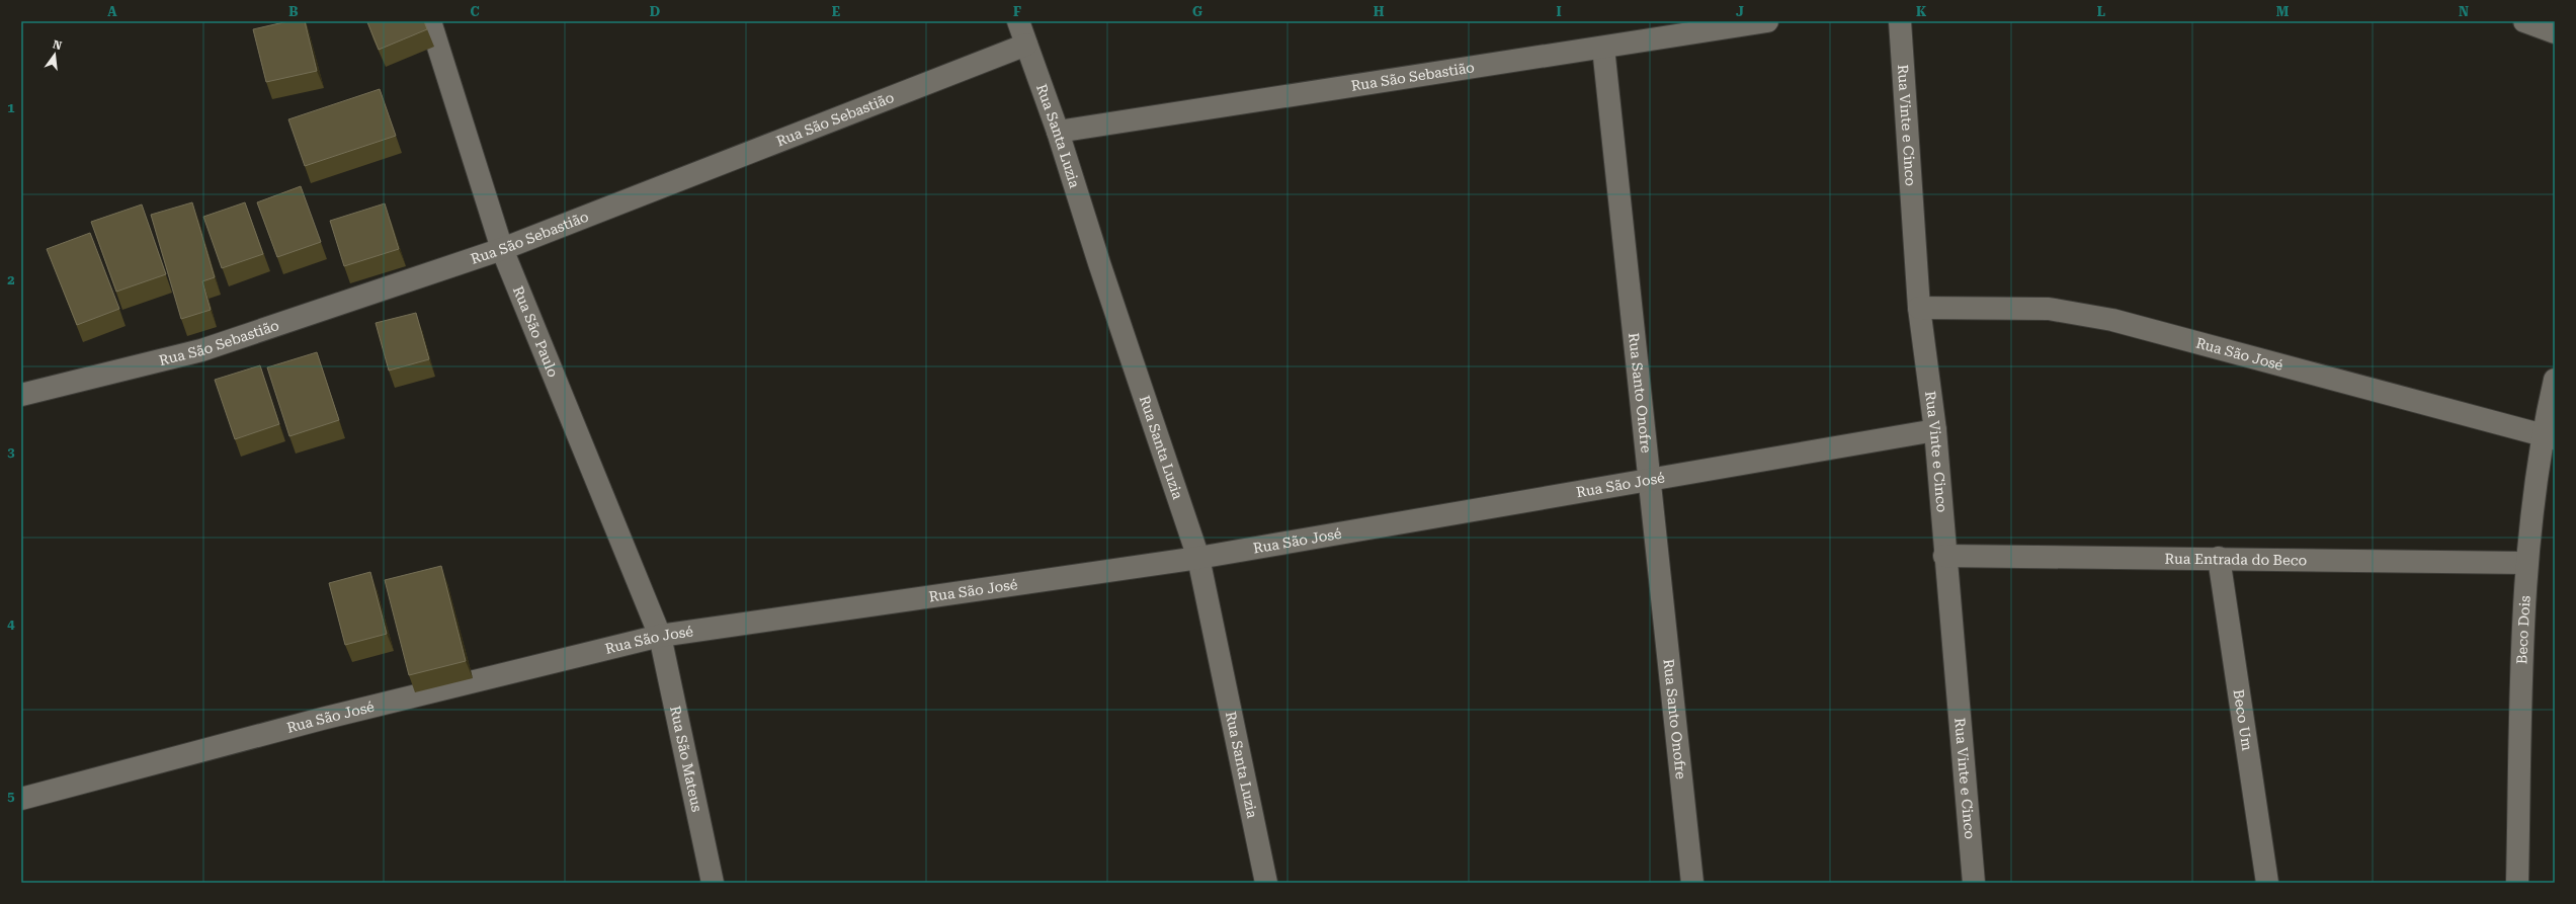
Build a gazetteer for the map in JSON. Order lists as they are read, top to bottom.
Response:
{
  "streets": {
    "street": [
      "Rua São Sebastião",
      "Rua Vinte e Cinco",
      "Rua Santa Luzia",
      "Rua São Paulo",
      "Rua São José",
      "Rua Santo Onofre",
      "Rua Entrada do Beco",
      "Beco Dois",
      "Beco Um",
      "Rua São Mateus"
    ]
  },
  "crossings": [
    ["Rua São Sebastião", "Rua Santa Luzia"],
    ["Rua São Sebastião", "Rua São Paulo"],
    ["Rua São Sebastião", "Rua Santo Onofre"],
    ["Rua Vinte e Cinco", "Rua São José"],
    ["Rua Vinte e Cinco", "Rua Entrada do Beco"],
    ["Rua Santa Luzia", "Rua São José"],
    ["Rua São Paulo", "Rua São José"],
    ["Rua São Paulo", "Rua São Mateus"],
    ["Rua São José", "Rua Santo Onofre"],
    ["Rua São José", "Beco Dois"],
    ["Rua São José", "Rua São Mateus"],
    ["Rua Entrada do Beco", "Beco Dois"],
    ["Rua Entrada do Beco", "Beco Um"]
  ],
  "north": "top",
  "grid": {
    "columns": [
      "A",
      "B",
      "C",
      "D",
      "E",
      "F",
      "G",
      "H",
      "I",
      "J",
      "K",
      "L",
      "M",
      "N"
    ],
    "rows": [
      "1",
      "2",
      "3",
      "4",
      "5"
    ]
  }
}
